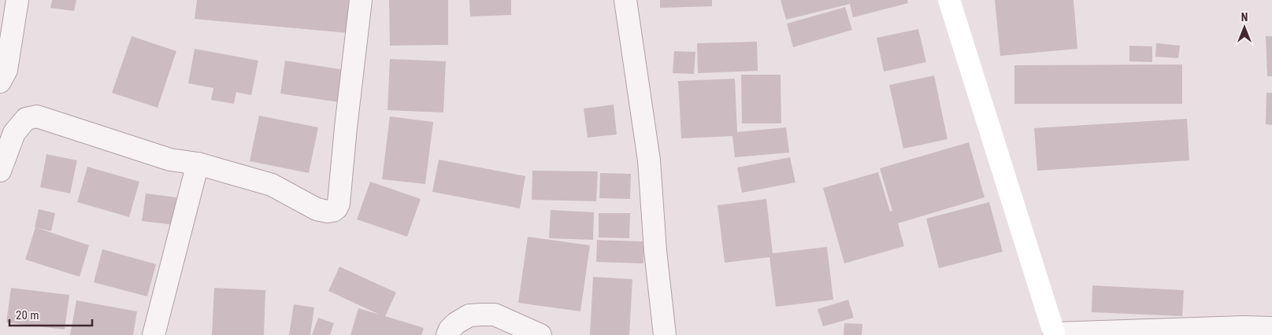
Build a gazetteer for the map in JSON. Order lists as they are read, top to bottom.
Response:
{
  "scale_bar": "20 m",
  "north": "top"
}
